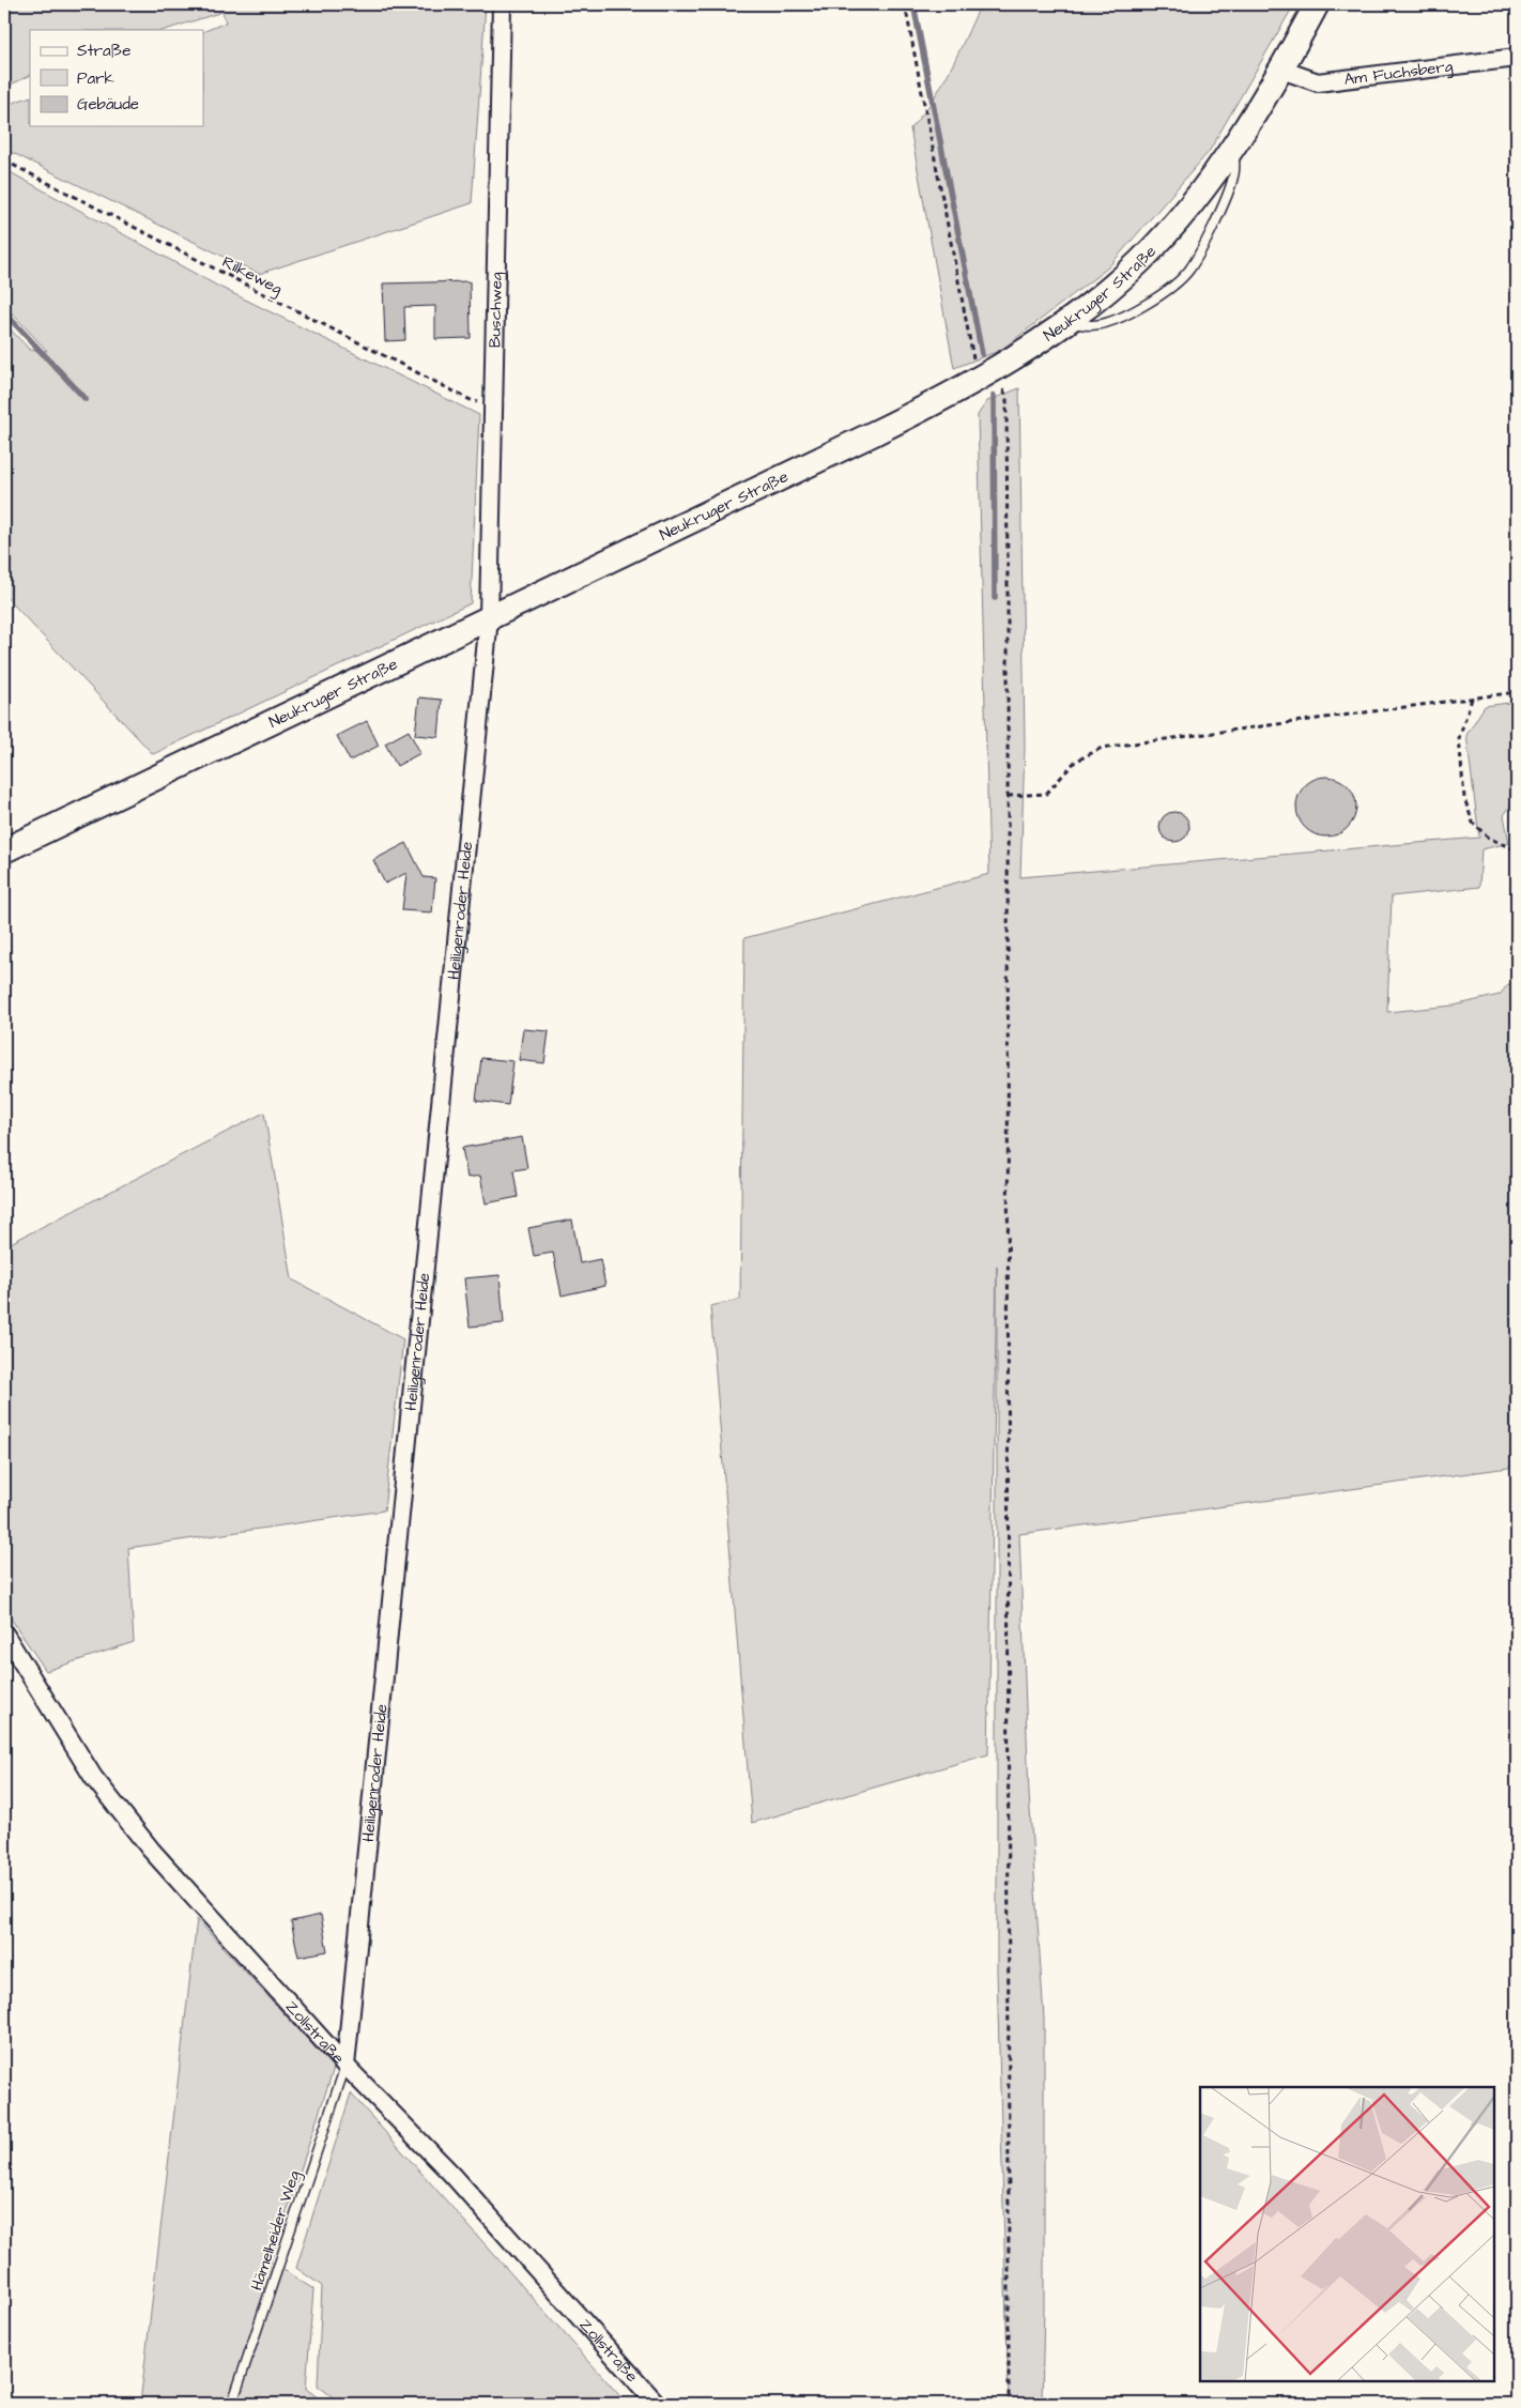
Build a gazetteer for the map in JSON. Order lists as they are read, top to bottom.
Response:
{
  "streets": {
    "street": [
      "Am Fuchsberg",
      "Neukruger Straße",
      "Buschweg",
      "Heiligenroder Heide",
      "Zollstraße"
    ],
    "lane": ["Hämelheider Weg"],
    "path": ["Rilkeweg"]
  },
  "crossings": [
    ["Am Fuchsberg", "Neukruger Straße"],
    ["Rilkeweg", "Buschweg"],
    ["Neukruger Straße", "Buschweg"],
    ["Neukruger Straße", "Heiligenroder Heide"],
    ["Buschweg", "Heiligenroder Heide"],
    ["Heiligenroder Heide", "Zollstraße"],
    ["Heiligenroder Heide", "Hämelheider Weg"],
    ["Zollstraße", "Hämelheider Weg"]
  ],
  "legend": ["Straße", "Park", "Gebäude"]
}
